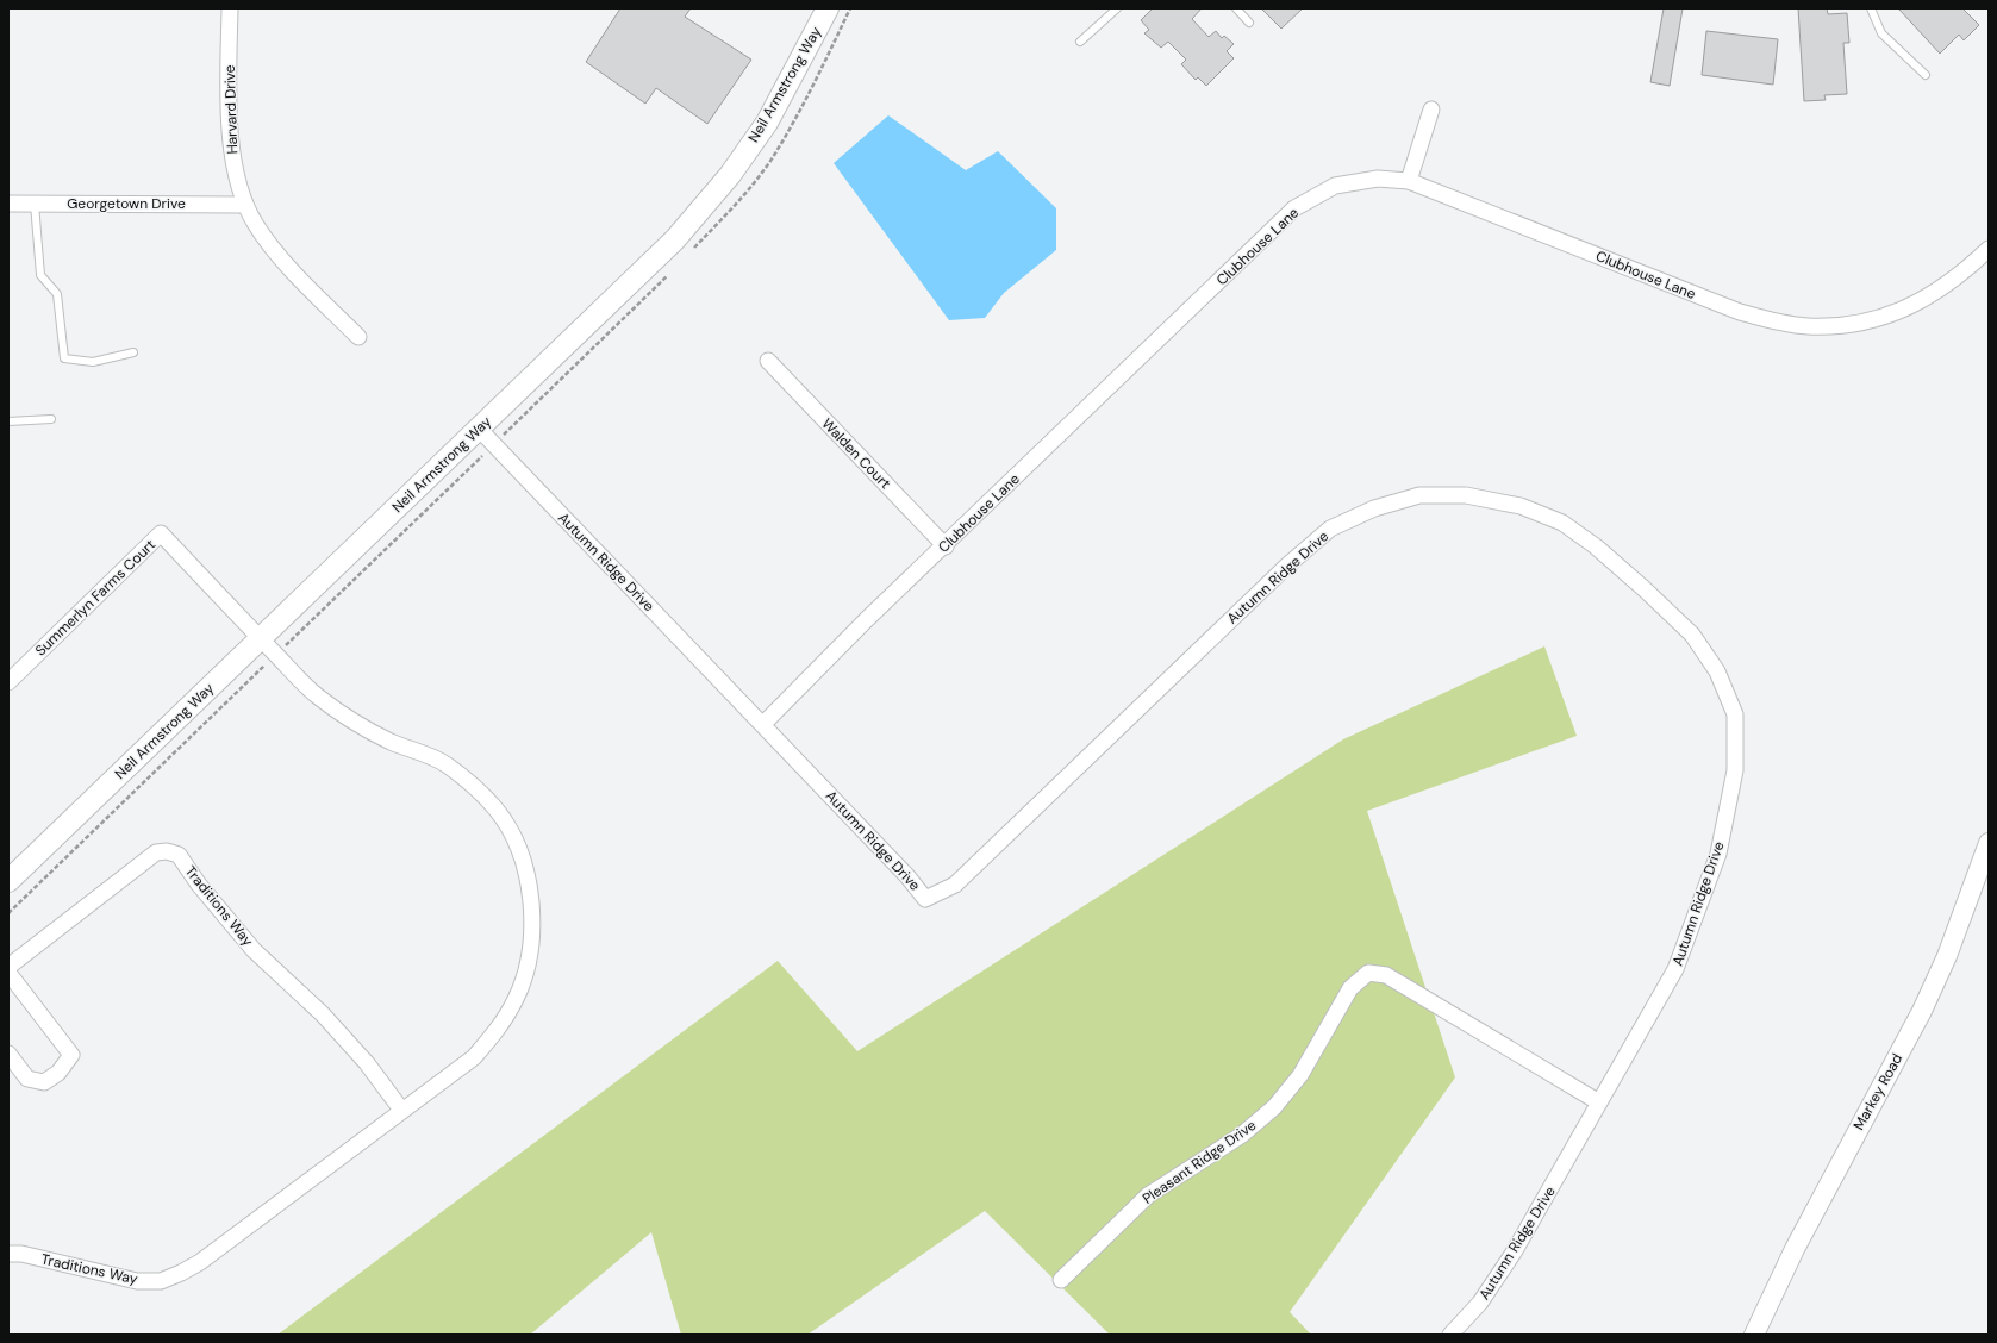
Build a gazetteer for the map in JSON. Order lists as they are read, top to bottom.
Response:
{
  "streets": {
    "main road": ["Neil Armstrong Way"],
    "street": [
      "Harvard Drive",
      "Georgetown Drive",
      "Clubhouse Lane",
      "Walden Court",
      "Autumn Ridge Drive",
      "Summerlyn Farms Court",
      "Traditions Way",
      "Markey Road",
      "Pleasant Ridge Drive"
    ]
  },
  "crossings": [
    ["Neil Armstrong Way", "Autumn Ridge Drive"],
    ["Neil Armstrong Way", "Summerlyn Farms Court"],
    ["Neil Armstrong Way", "Traditions Way"],
    ["Harvard Drive", "Georgetown Drive"],
    ["Clubhouse Lane", "Walden Court"],
    ["Clubhouse Lane", "Autumn Ridge Drive"],
    ["Autumn Ridge Drive", "Pleasant Ridge Drive"],
    ["Summerlyn Farms Court", "Traditions Way"]
  ]
}
